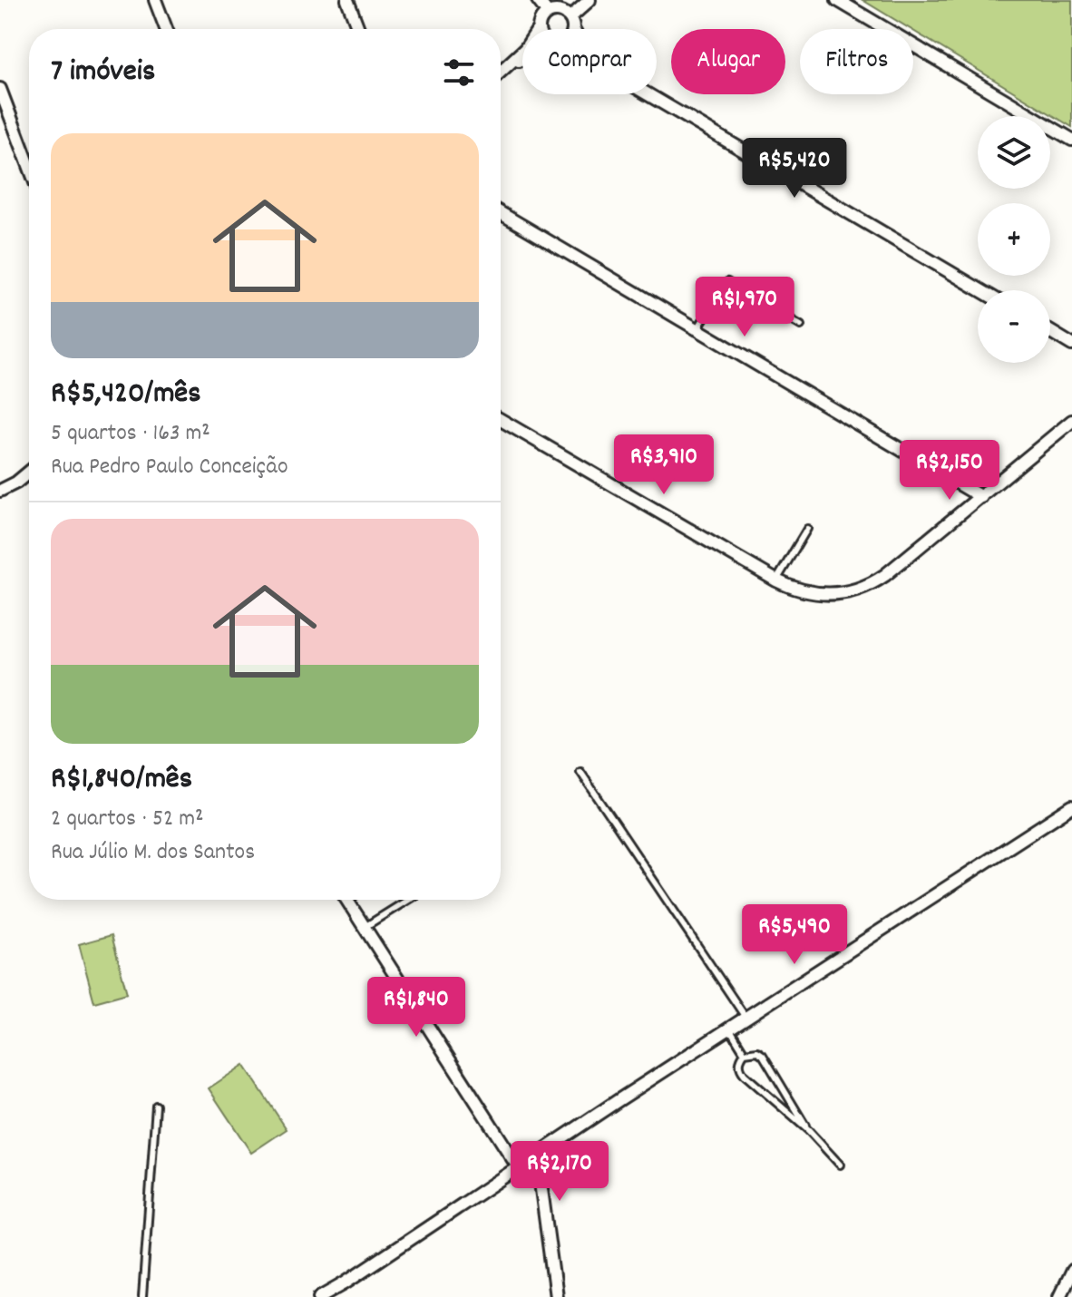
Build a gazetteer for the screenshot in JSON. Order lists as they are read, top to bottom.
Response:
{
  "page": {
    "chip": ["Comprar", "Alugar", "Filtros"],
    "heading": "7 imóveis",
    "map_buttons": ["+", "−"],
    "list": [
      {
        "name": "R$5,420/mês",
        "note": "5 quartos · 163 m² · Rua Pedro Paulo Conceição"
      },
      {
        "name": "R$1,840/mês",
        "note": "2 quartos · 52 m² · Rua Júlio M. dos Santos"
      }
    ],
    "price": [
      "R$5,420",
      "R$1,970",
      "R$3,910",
      "R$2,150",
      "R$5,490",
      "R$1,840",
      "R$2,170"
    ]
  }
}
